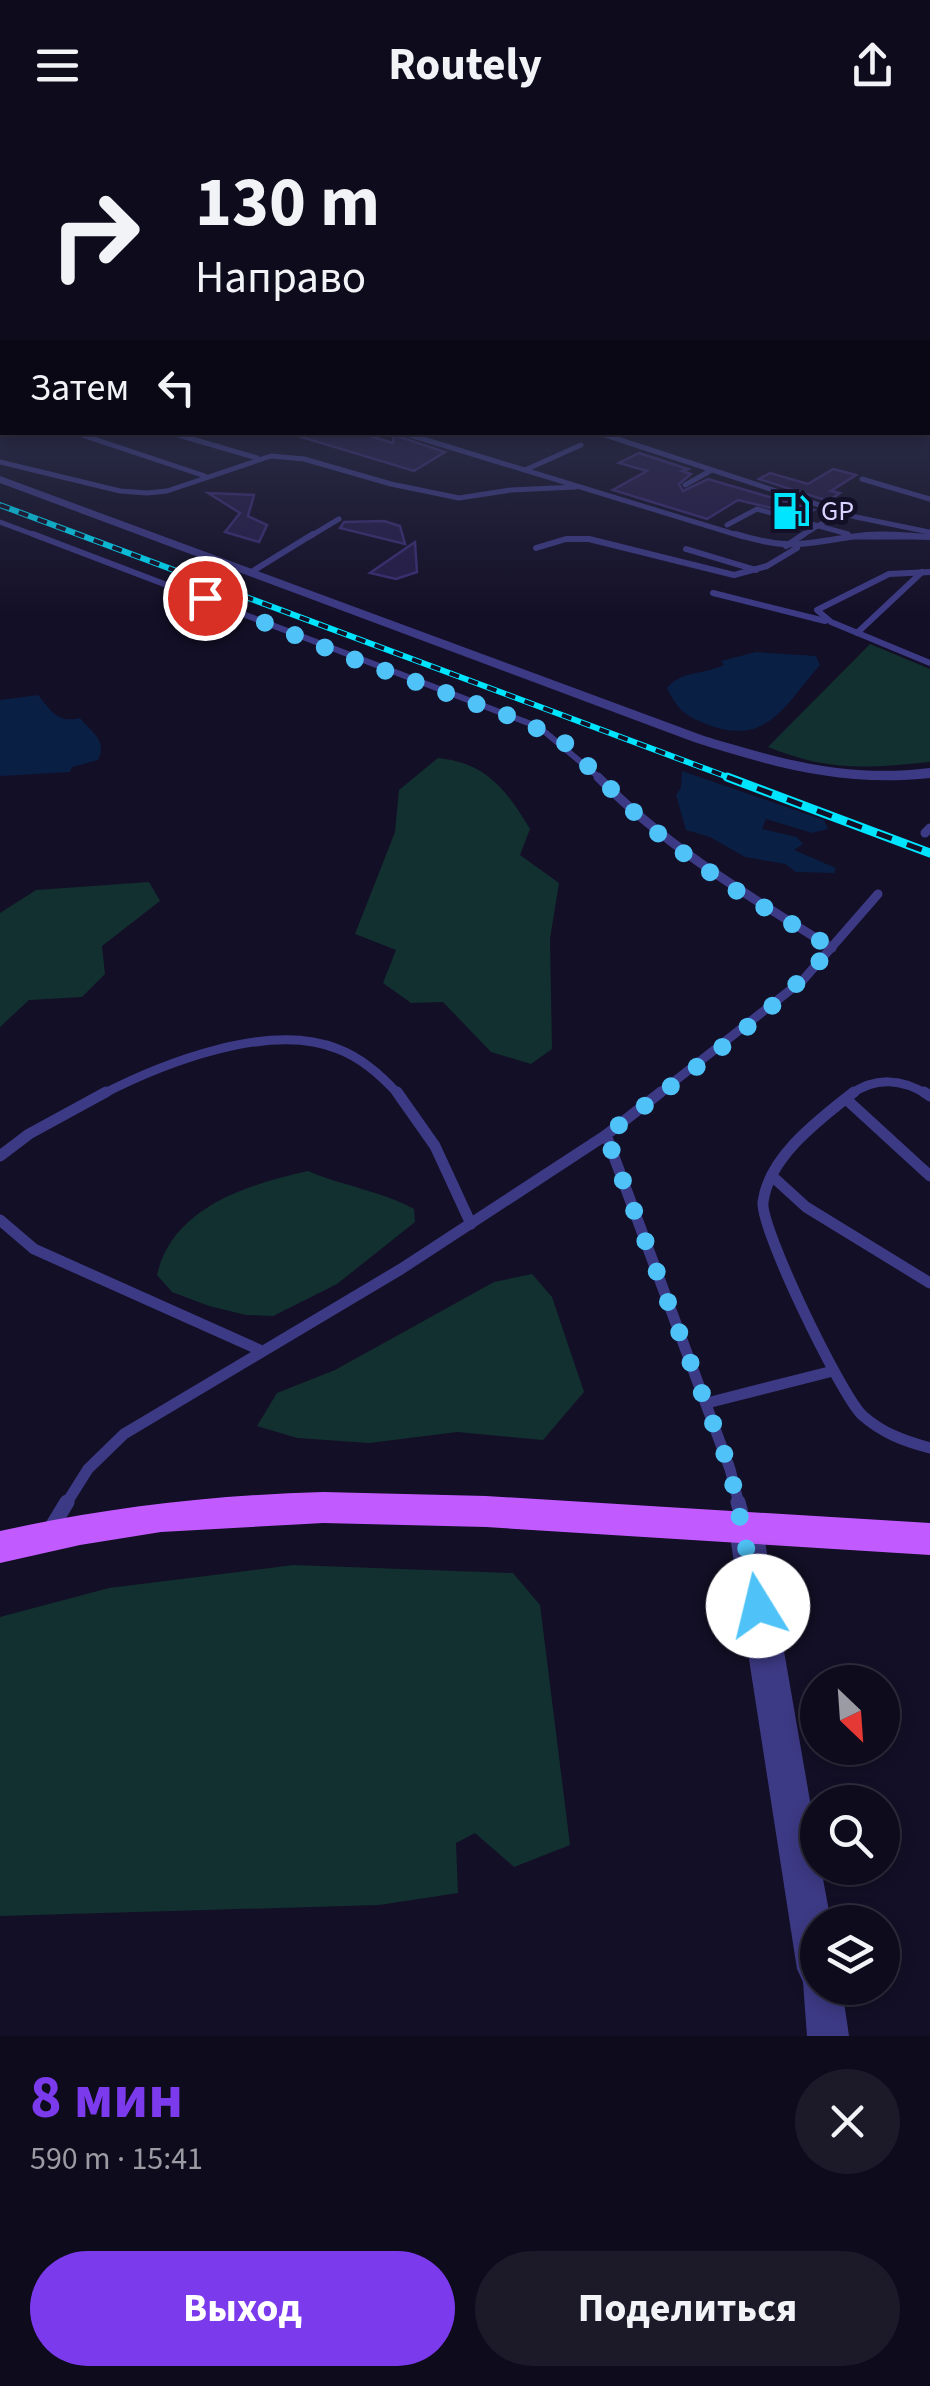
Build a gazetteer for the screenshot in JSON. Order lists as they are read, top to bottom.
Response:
{
  "places": {
    "fuel station": ["GP"]
  },
  "north": "bottom right",
  "page": {
    "header": "Routely",
    "turn": ["130 m", "Направо"],
    "then": "Затем",
    "heading": ["8 мин", "590 m · 15:41"],
    "buttons": ["Выход", "Поделиться"]
  }
}
